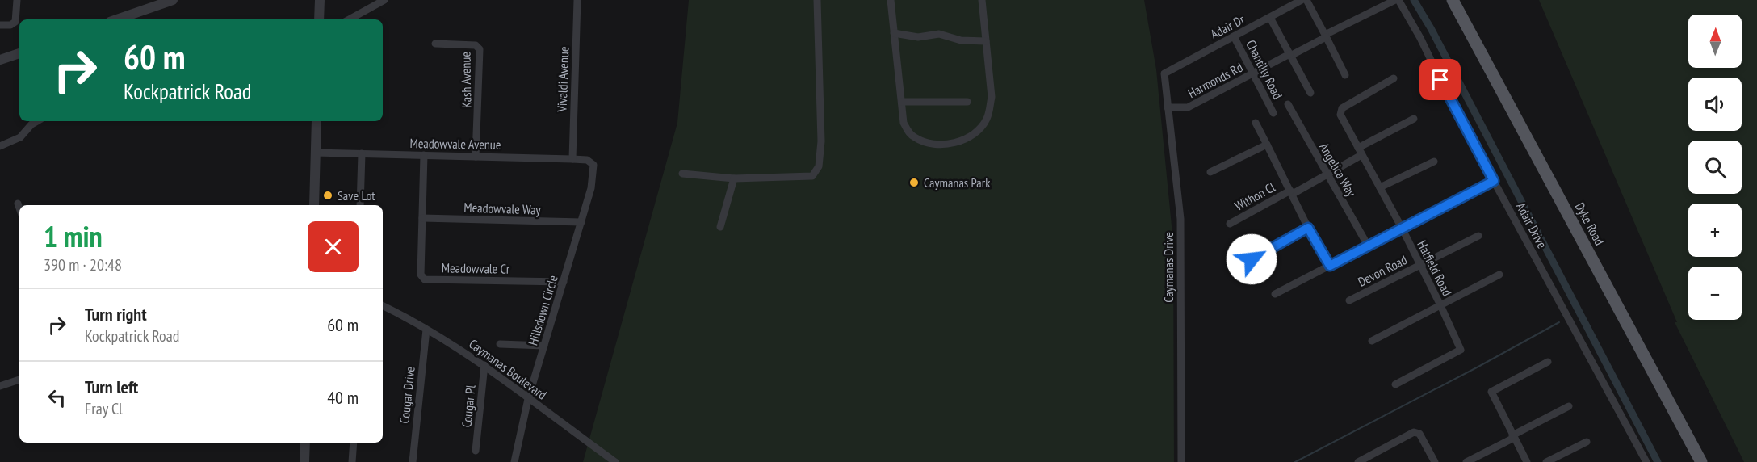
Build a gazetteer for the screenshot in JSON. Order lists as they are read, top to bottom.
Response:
{
  "streets": {
    "main road": ["Dyke Road"],
    "street": [
      "Adair Dr",
      "Chantilly Road",
      "Vivaldi Avenue",
      "Kash Avenue",
      "Harmonds Rd",
      "Meadowvale Avenue",
      "Angelica Way",
      "Withon Cl",
      "Meadowvale Way",
      "Adair Drive",
      "Caymanas Drive",
      "Meadowvale Cr",
      "Hatfield Road",
      "Devon Road",
      "Hillsdown Circle",
      "Caymanas Boulevard",
      "Cougar Drive",
      "Cougar Pl"
    ]
  },
  "crossings": [
    ["Adair Dr", "Chantilly Road"],
    ["Adair Dr", "Caymanas Drive"],
    ["Chantilly Road", "Harmonds Rd"],
    ["Vivaldi Avenue", "Meadowvale Avenue"],
    ["Kash Avenue", "Meadowvale Avenue"],
    ["Harmonds Rd", "Adair Drive"],
    ["Harmonds Rd", "Caymanas Drive"],
    ["Meadowvale Avenue", "Meadowvale Cr"],
    ["Meadowvale Avenue", "Hillsdown Circle"],
    ["Angelica Way", "Withon Cl"],
    ["Withon Cl", "Hatfield Road"],
    ["Meadowvale Way", "Meadowvale Cr"],
    ["Meadowvale Way", "Hillsdown Circle"],
    ["Meadowvale Cr", "Hillsdown Circle"],
    ["Hatfield Road", "Devon Road"],
    ["Hillsdown Circle", "Caymanas Boulevard"],
    ["Caymanas Boulevard", "Cougar Drive"],
    ["Caymanas Boulevard", "Cougar Pl"]
  ],
  "places": ["Caymanas Park", "Save Lot"],
  "north": "top",
  "page": {
    "map_buttons": ["+", "−"],
    "turn": ["60 m", "Kockpatrick Road"],
    "heading": ["1 min", "390 m · 20:48"],
    "list": [
      {
        "name": "Turn right",
        "note": "Kockpatrick Road",
        "value": "60 m"
      },
      {
        "name": "Turn left",
        "note": "Fray Cl",
        "value": "40 m"
      }
    ]
  }
}
